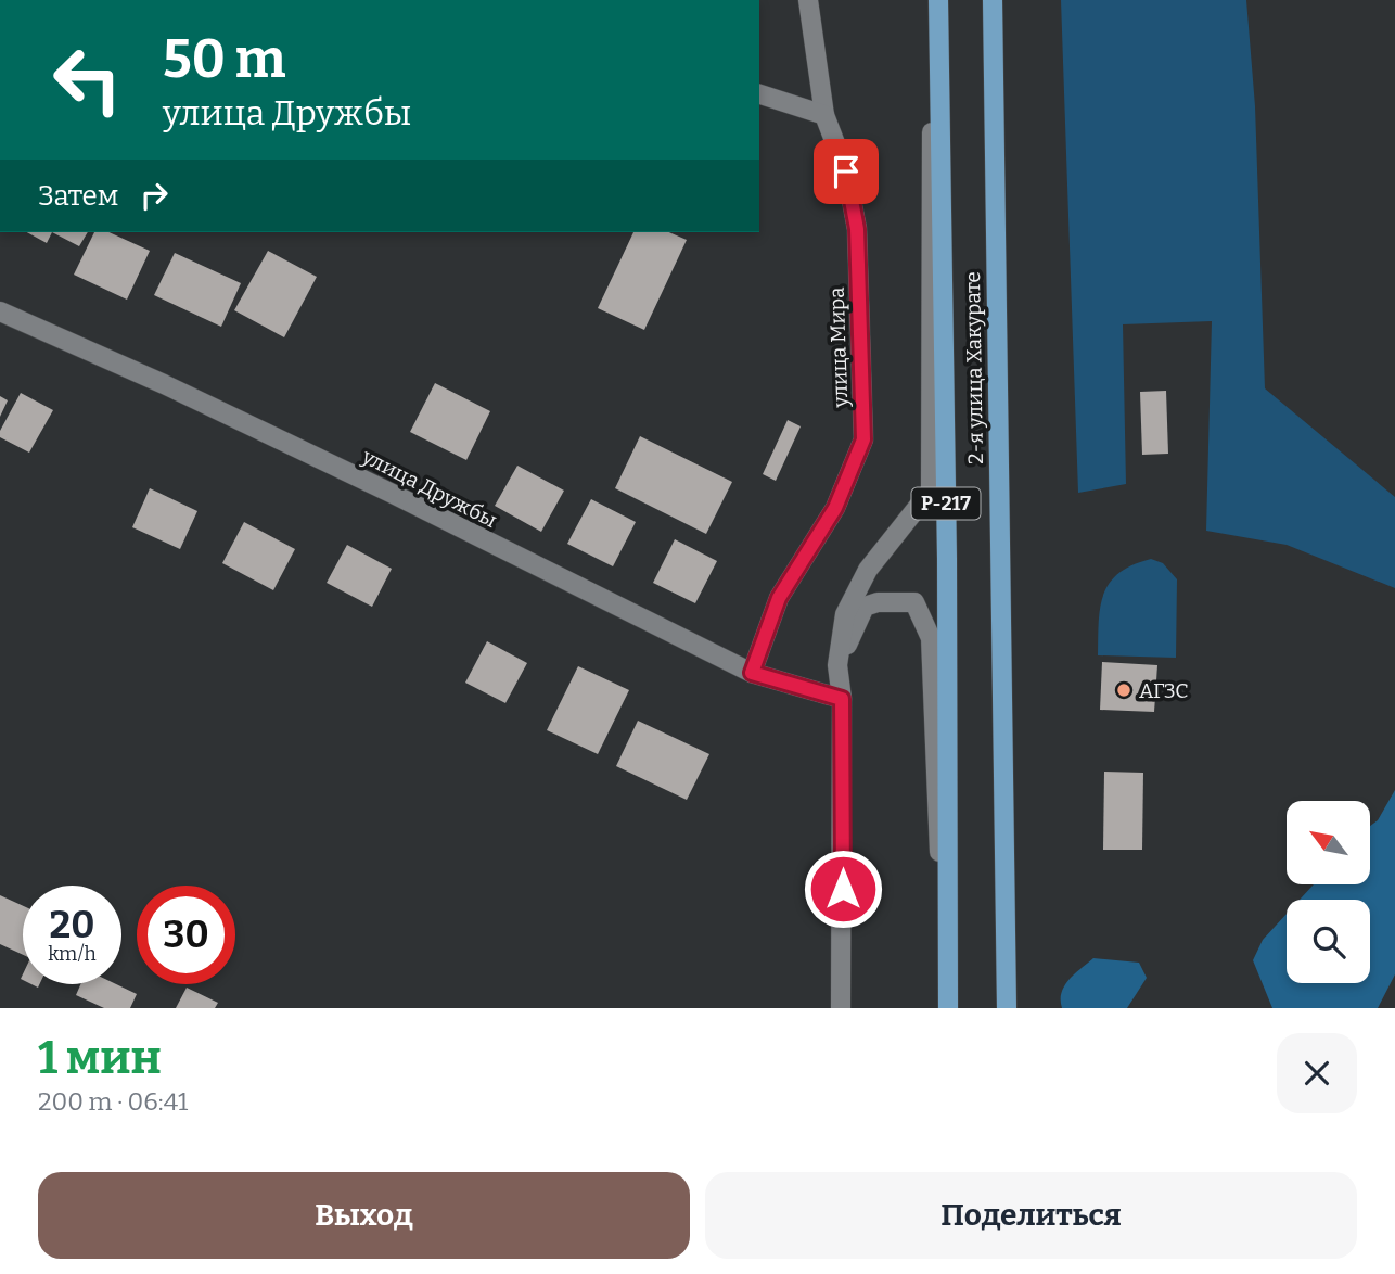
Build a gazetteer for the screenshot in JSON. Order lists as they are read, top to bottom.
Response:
{
  "streets": {
    "main road": ["2-я улица Хакурате", "Р-217"],
    "street": ["улица Мира", "улица Дружбы"]
  },
  "crossings": [
    ["улица Мира", "улица Дружбы"]
  ],
  "places": ["АГЗС"],
  "north": "top left",
  "page": {
    "turn": ["50 m", "улица Дружбы"],
    "then": "Затем",
    "speed": "20 km/h",
    "limit": "30",
    "heading": ["1 мин", "200 m · 06:41"],
    "buttons": ["Выход", "Поделиться"]
  }
}
